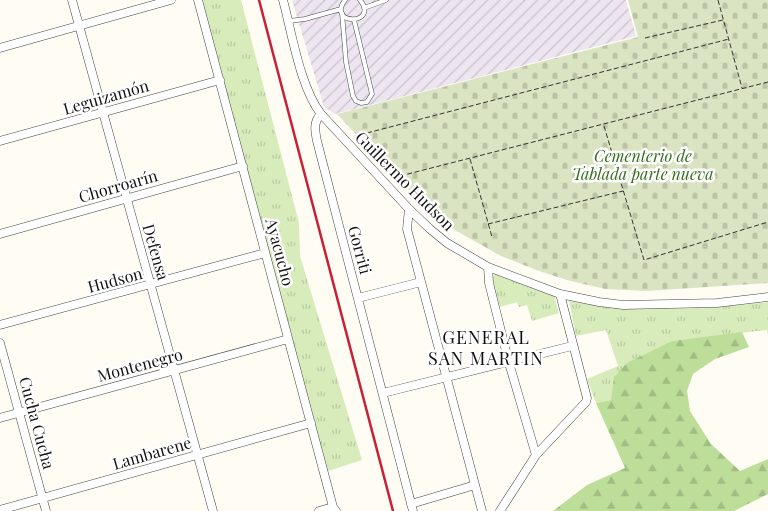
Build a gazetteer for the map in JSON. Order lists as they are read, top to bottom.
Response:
{
  "streets": {
    "street": [
      "Leguizamón",
      "Guillermo Hudson",
      "Chorroarín",
      "Gorriti",
      "Defensa",
      "Ayacucho",
      "Hudson",
      "Montenegro",
      "Cucha Cucha",
      "Lambarene"
    ]
  },
  "crossings": [
    ["Leguizamón", "Defensa"],
    ["Leguizamón", "Ayacucho"],
    ["Guillermo Hudson", "Gorriti"],
    ["Chorroarín", "Defensa"],
    ["Chorroarín", "Ayacucho"],
    ["Defensa", "Hudson"],
    ["Defensa", "Montenegro"],
    ["Defensa", "Lambarene"],
    ["Ayacucho", "Hudson"],
    ["Ayacucho", "Montenegro"],
    ["Ayacucho", "Lambarene"],
    ["Montenegro", "Cucha Cucha"],
    ["Cucha Cucha", "Lambarene"]
  ],
  "districts": ["GENERAL SAN MARTIN"],
  "parks": ["Cementerio de Tablada parte nueva"]
}
